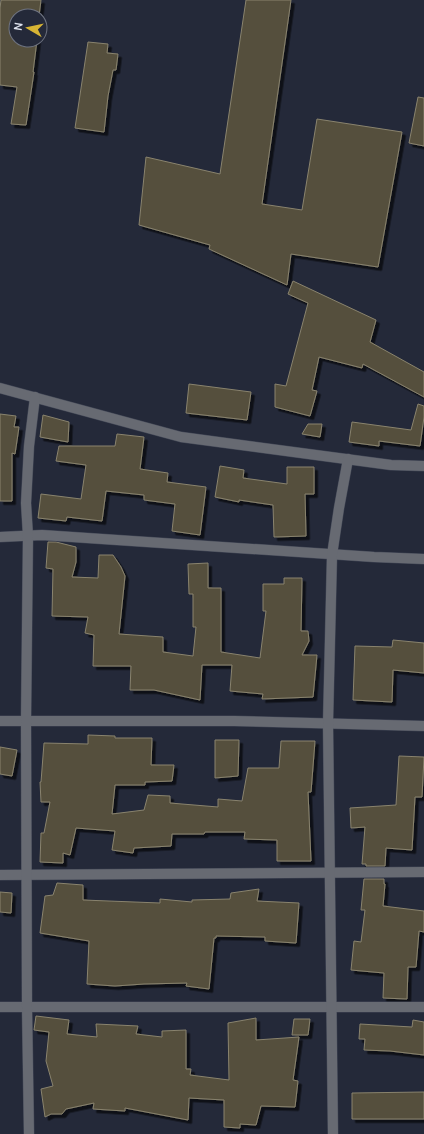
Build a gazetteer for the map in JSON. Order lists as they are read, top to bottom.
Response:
{
  "north": "left"
}
